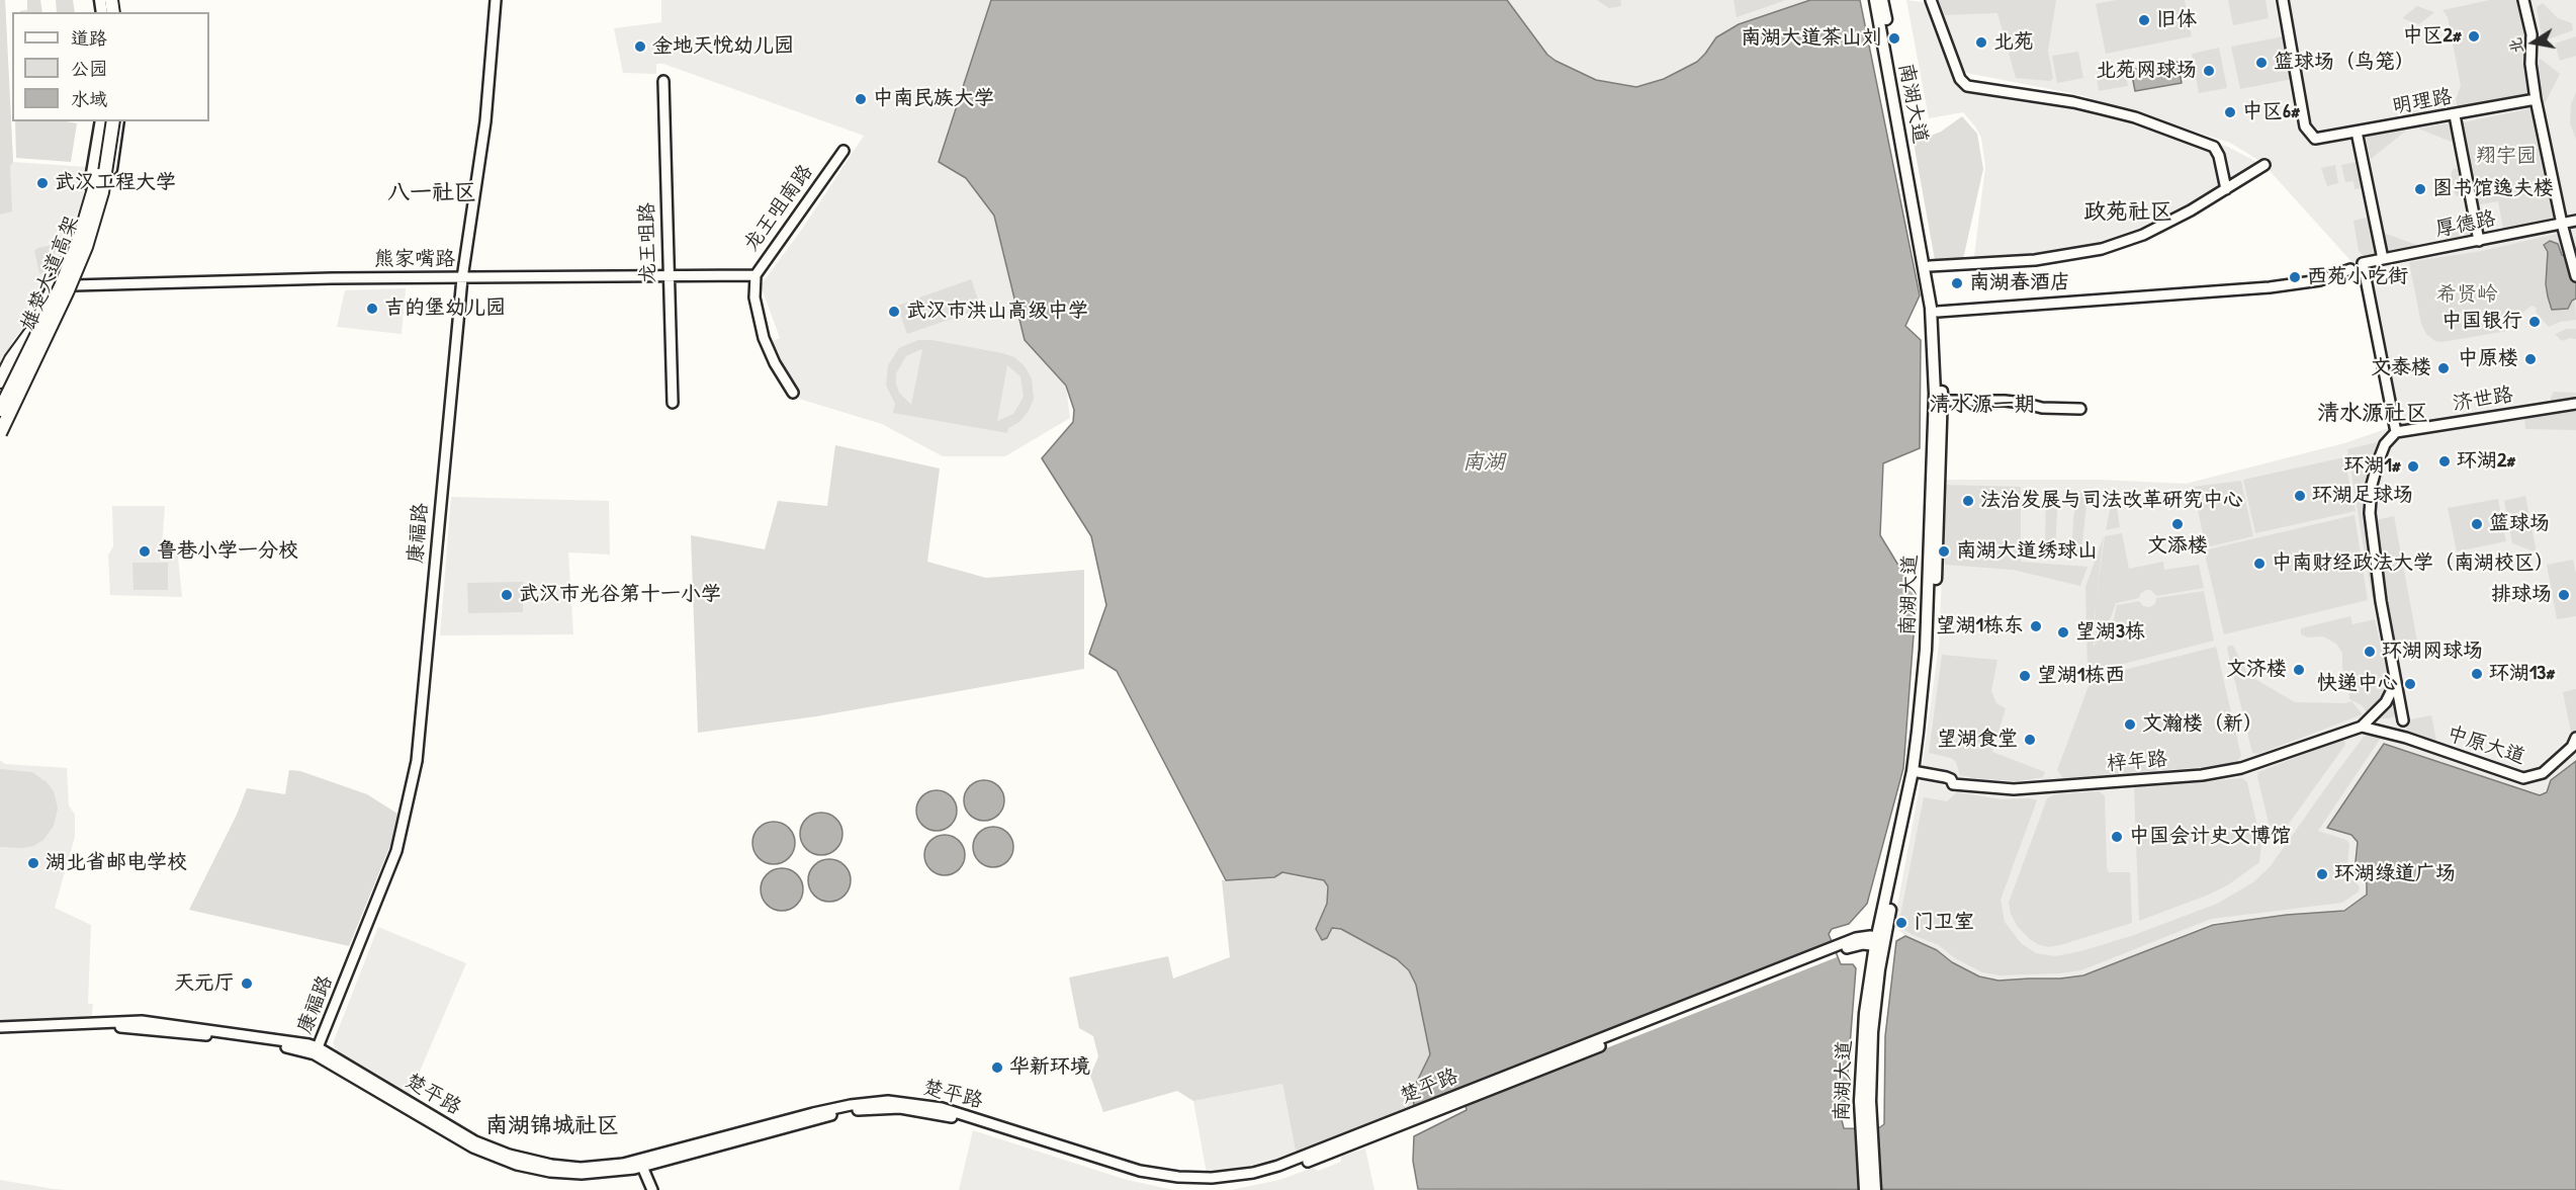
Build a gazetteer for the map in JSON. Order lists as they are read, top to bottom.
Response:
{
  "streets": {
    "highway": ["雄楚大道高架"],
    "main road": ["南湖大道"],
    "street": [
      "明理路",
      "龙王咀南路",
      "厚德路",
      "龙王咀路",
      "熊家嘴路",
      "济世路",
      "康福路",
      "中原大道",
      "梓年路",
      "楚平路"
    ]
  },
  "crossings": [
    ["南湖大道", "梓年路"],
    ["南湖大道", "楚平路"],
    ["龙王咀南路", "熊家嘴路"],
    ["厚德路", "济世路"],
    ["龙王咀路", "熊家嘴路"],
    ["熊家嘴路", "康福路"],
    ["康福路", "楚平路"],
    ["中原大道", "梓年路"]
  ],
  "districts": [
    "八一社区",
    "政苑社区",
    "清水源一期",
    "清水源社区",
    "南湖锦城社区"
  ],
  "water": ["南湖"],
  "parks": ["翔宇园", "希贤岭"],
  "places": [
    "旧体",
    "中区2#",
    "南湖大道茶山刘",
    "北苑",
    "金地天悦幼儿园",
    "篮球场（鸟笼）",
    "北苑网球场",
    "中南民族大学",
    "中区6#",
    "武汉工程大学",
    "图书馆逸夫楼",
    "西苑小吃街",
    "南湖春酒店",
    "吉的堡幼儿园",
    "武汉市洪山高级中学",
    "中国银行",
    "中原楼",
    "文泰楼",
    "环湖2#",
    "环湖1#",
    "环湖足球场",
    "法治发展与司法改革研究中心",
    "文添楼",
    "篮球场",
    "鲁巷小学一分校",
    "南湖大道绣球山",
    "中南财经政法大学（南湖校区）",
    "武汉市光谷第十一小学",
    "排球场",
    "望湖1栋东",
    "望湖3栋",
    "环湖网球场",
    "文济楼",
    "环湖13#",
    "望湖1栋西",
    "快递中心",
    "文瀚楼（新）",
    "望湖食堂",
    "中国会计史文博馆",
    "湖北省邮电学校",
    "环湖绿道广场",
    "门卫室",
    "天元厅",
    "华新环境"
  ],
  "legend": ["道路", "公园", "水域"],
  "north": "left"
}
